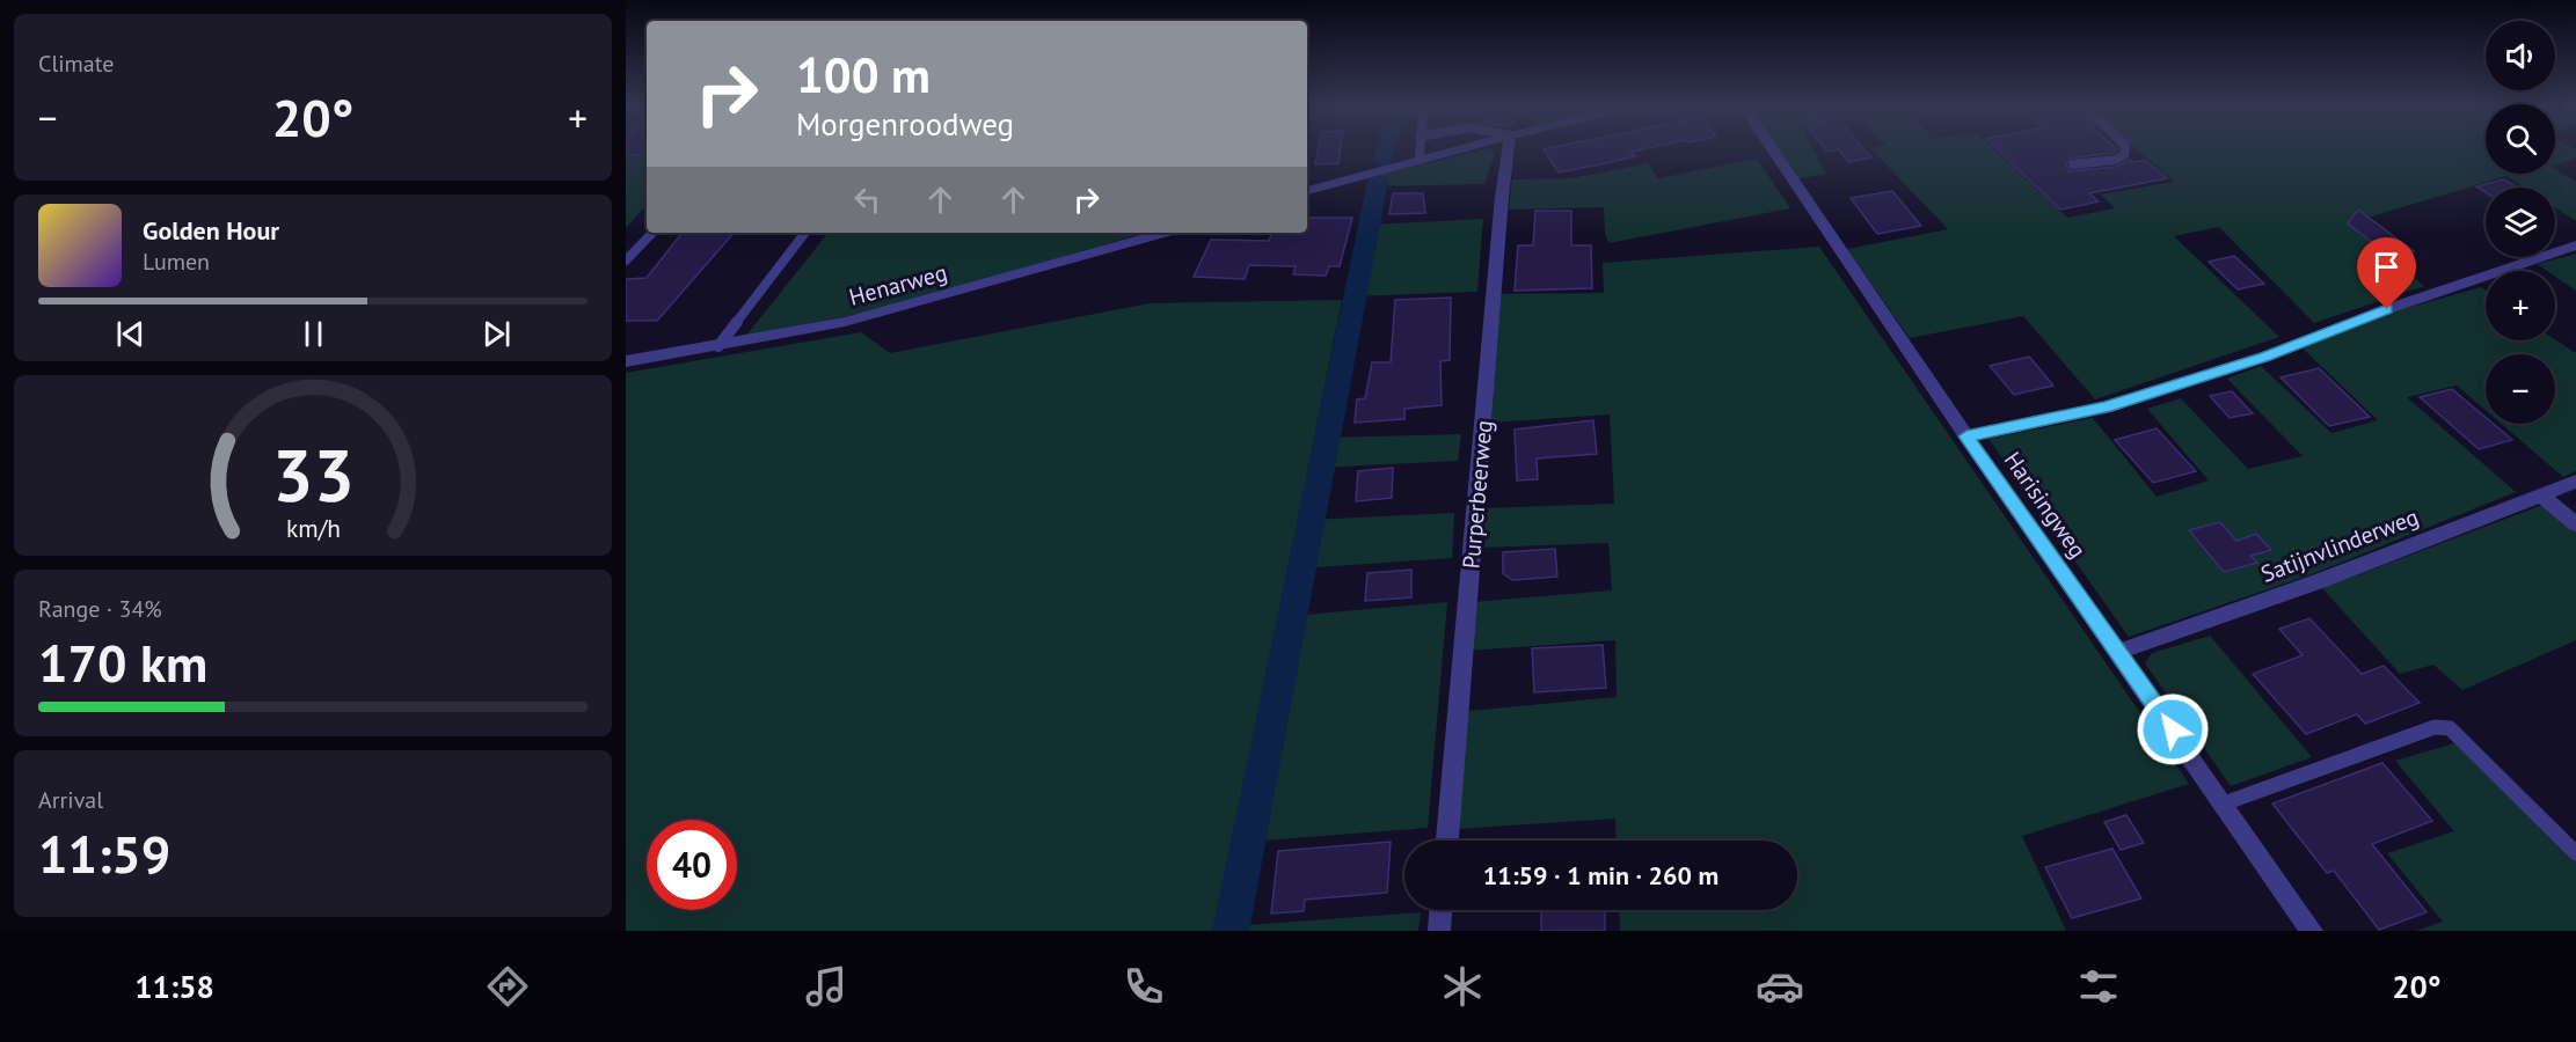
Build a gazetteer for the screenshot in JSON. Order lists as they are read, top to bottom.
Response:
{
  "streets": {
    "street": [
      "Henarweg",
      "Purperbeerweg",
      "Harisingweg",
      "Satijnvlinderweg"
    ]
  },
  "crossings": [
    ["Harisingweg", "Satijnvlinderweg"]
  ],
  "page": {
    "tile": [
      "Climate",
      ["Range · 34%", "170 km"],
      ["Arrival", "11:59"]
    ],
    "map_buttons": ["+", "−"],
    "turn": ["100 m", "Morgenroodweg"],
    "heat": ["−", "20°", "+"],
    "song": ["Golden Hour", "Lumen"],
    "limit": "40",
    "trip": "11:59 · 1 min · 260 m",
    "tabs": ["11:58", "20°"],
    "gauge": ["33", "km/h"]
  }
}
